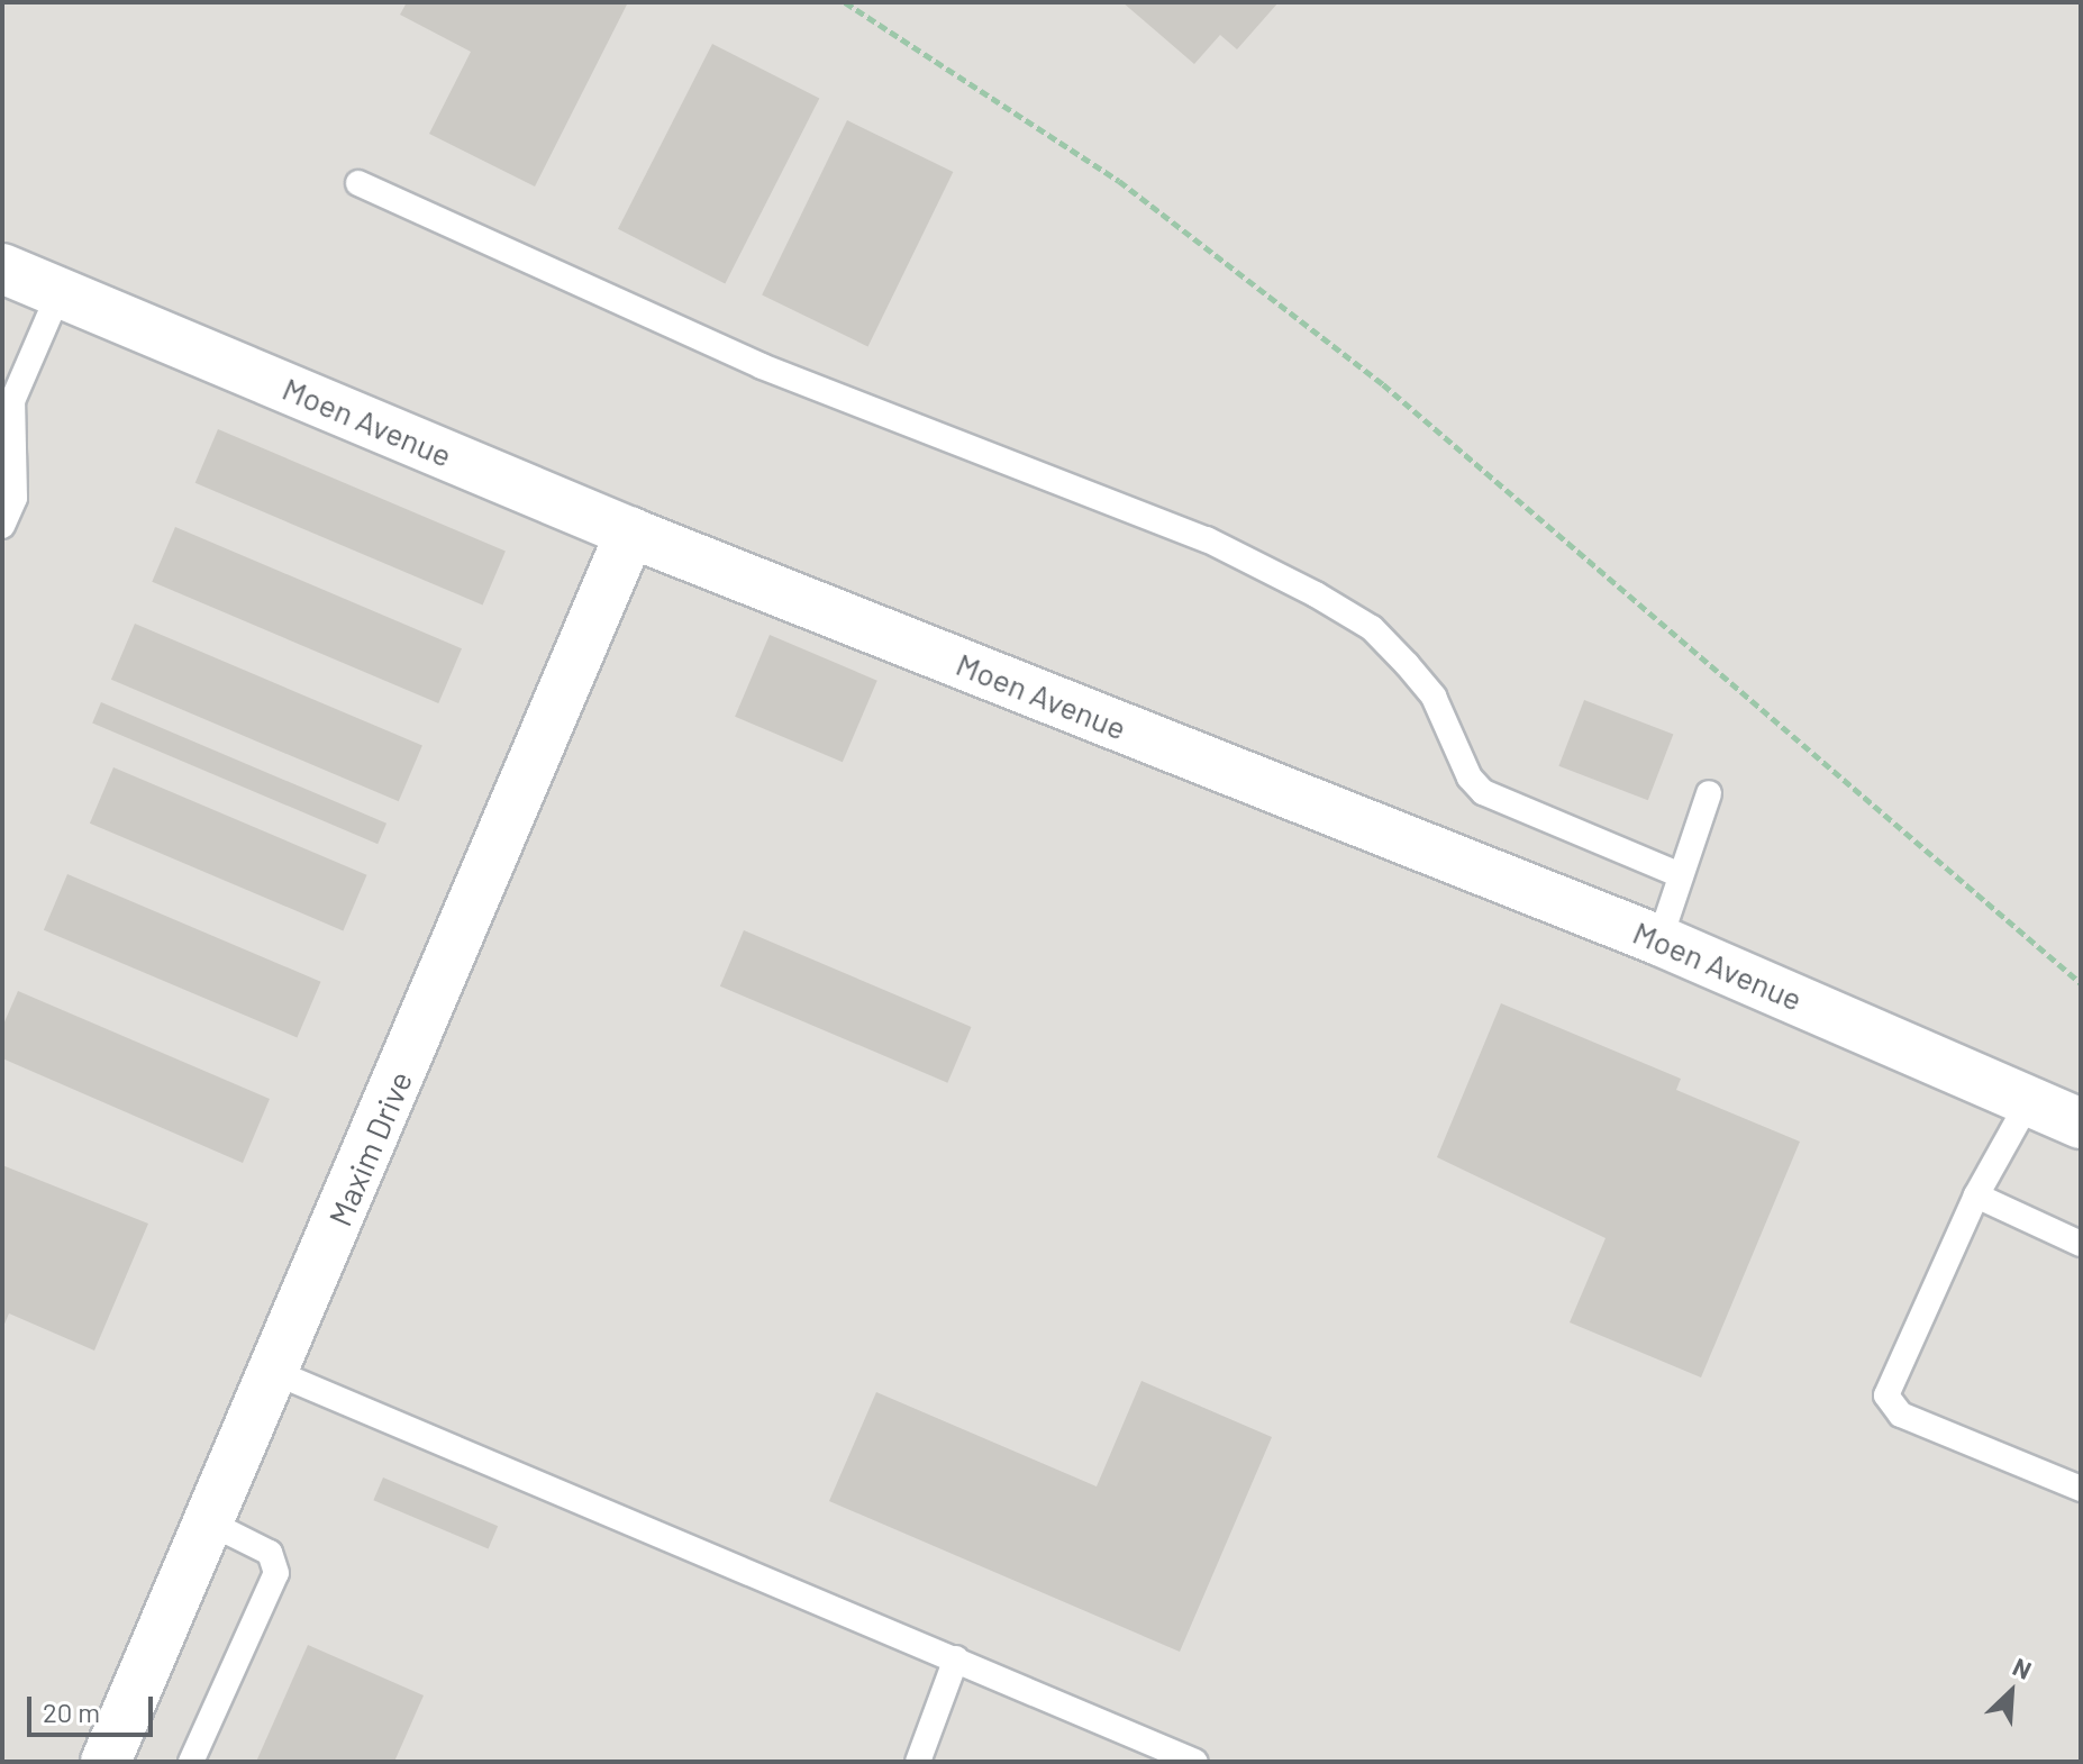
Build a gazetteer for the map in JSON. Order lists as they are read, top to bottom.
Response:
{
  "streets": {
    "street": ["Moen Avenue", "Maxim Drive"]
  },
  "crossings": [
    ["Moen Avenue", "Maxim Drive"]
  ],
  "scale_bar": "20 m",
  "north": "top right"
}
